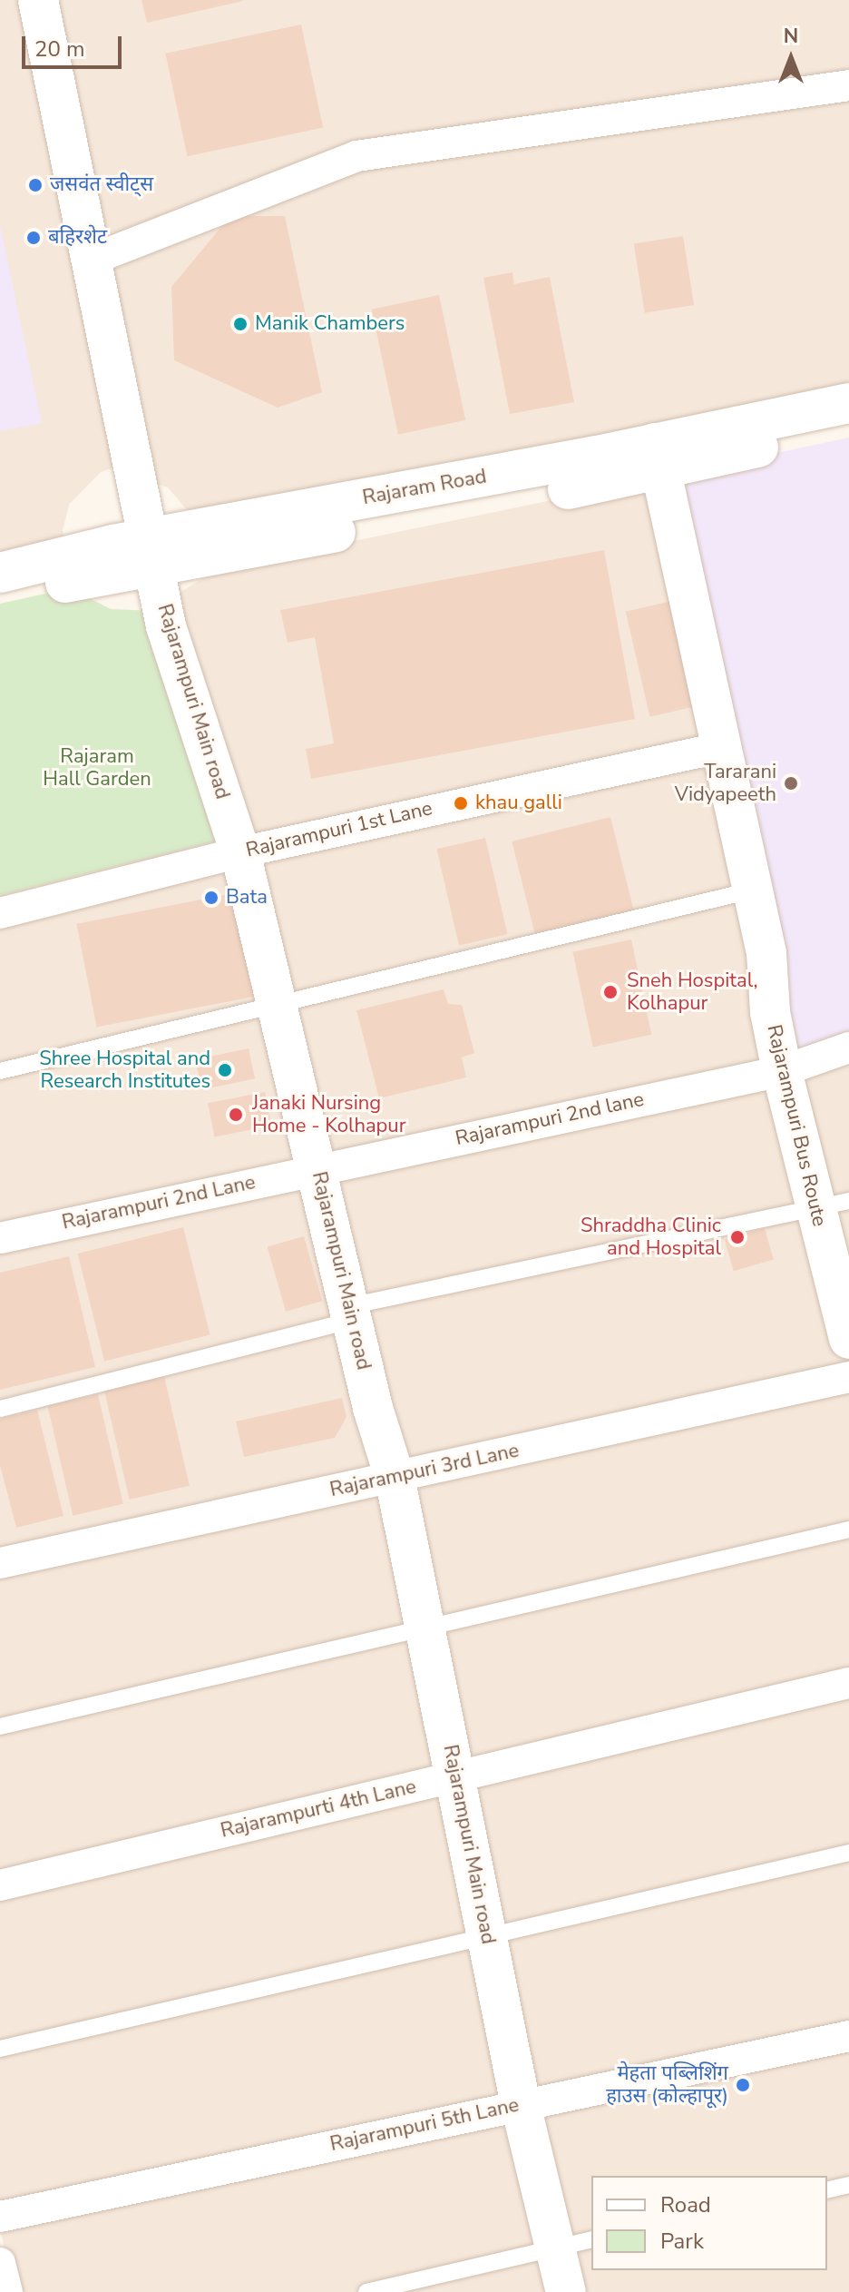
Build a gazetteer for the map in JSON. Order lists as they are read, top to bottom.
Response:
{
  "streets": {
    "street": [
      "Rajarampuri Main road",
      "Rajarampuri 1st Lane",
      "Rajarampuri 2nd lane",
      "Rajarampuri Bus Route",
      "Rajarampuri 2nd Lane",
      "Rajarampuri 3rd Lane",
      "Rajarampurti 4th Lane",
      "Rajarampuri 5th Lane"
    ]
  },
  "crossings": [
    ["Rajarampuri Main road", "Rajarampuri 1st Lane"],
    ["Rajarampuri Main road", "Rajarampuri 2nd lane"],
    ["Rajarampuri Main road", "Rajarampuri 2nd Lane"],
    ["Rajarampuri Main road", "Rajarampuri 3rd Lane"],
    ["Rajarampuri Main road", "Rajarampurti 4th Lane"],
    ["Rajarampuri Main road", "Rajarampuri 5th Lane"],
    ["Rajarampuri 1st Lane", "Rajarampuri Bus Route"],
    ["Rajarampuri 2nd lane", "Rajarampuri Bus Route"],
    ["Rajarampuri 2nd lane", "Rajarampuri 2nd Lane"]
  ],
  "parks": ["Rajaram Hall Garden"],
  "places": [
    "जसवंत स्वीट्स",
    "बहिरशेट",
    "Manik Chambers",
    "Tararani Vidyapeeth",
    "khau galli",
    "Bata",
    "Sneh Hospital, Kolhapur",
    "Shree Hospital and Research Institutes",
    "Janaki Nursing Home - Kolhapur",
    "Shraddha Clinic and Hospital",
    "मेहता पब्लिशिंग हाउस (कोल्हापूर)"
  ],
  "legend": ["Road", "Park"],
  "scale_bar": "20 m",
  "north": "top"
}
